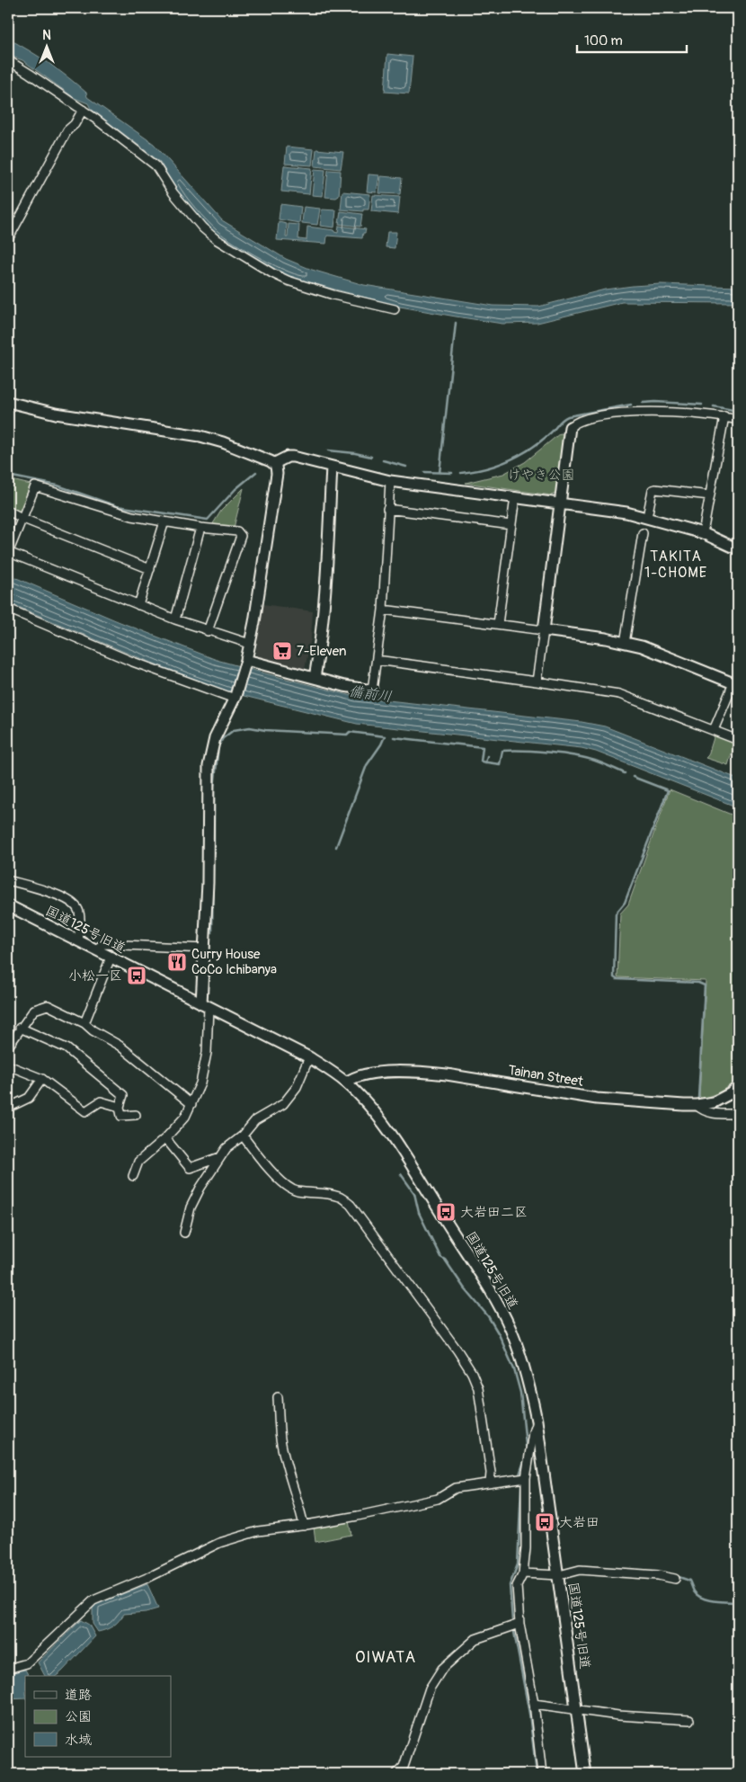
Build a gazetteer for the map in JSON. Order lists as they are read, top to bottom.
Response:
{
  "streets": {
    "street": ["国道125号旧道", "Tainan Street"]
  },
  "crossings": [
    ["国道125号旧道", "Tainan Street"]
  ],
  "districts": ["TAKITA 1-CHOME", "OIWATA"],
  "water": ["備前川"],
  "parks": ["けやき公園"],
  "places": {
    "supermarket": ["7-Eleven"],
    "restaurant": ["Curry House CoCo Ichibanya"],
    "bus stop": ["小松一区", "大岩田二区", "大岩田"]
  },
  "legend": ["道路", "公園", "水域"],
  "scale_bar": "100 m",
  "north": "top"
}
